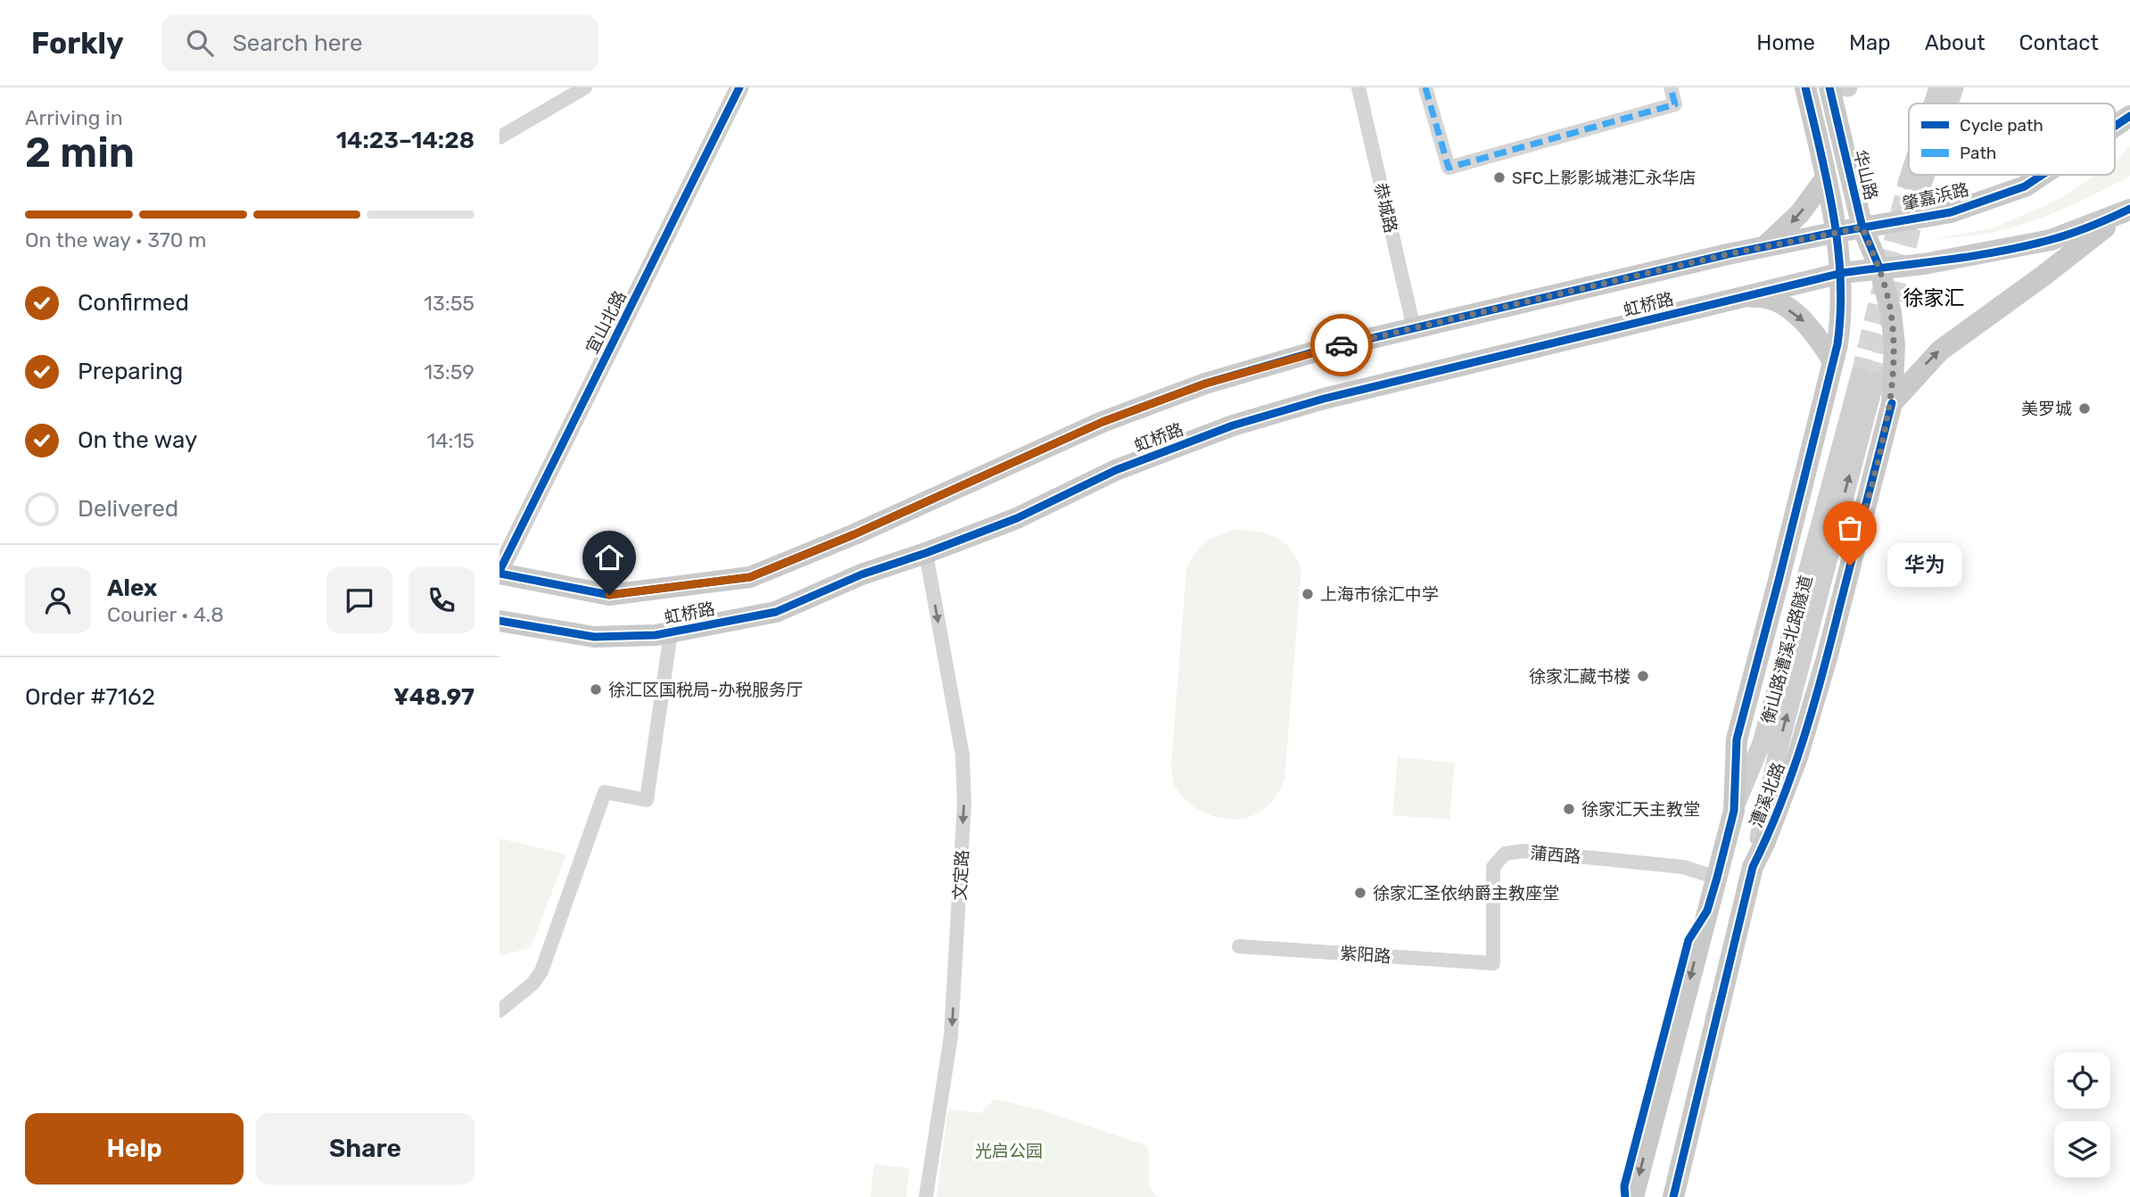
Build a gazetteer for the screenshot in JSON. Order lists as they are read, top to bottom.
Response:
{
  "streets": {
    "main road": [
      "华山路",
      "肇嘉浜路",
      "虹桥路",
      "宜山北路",
      "衡山路漕溪北路隧道",
      "漕溪北路"
    ],
    "street": [
      "恭城路",
      "蒲西路",
      "文定路",
      "紫阳路"
    ]
  },
  "crossings": [
    ["华山路", "肇嘉浜路"],
    ["华山路", "漕溪北路"],
    ["肇嘉浜路", "虹桥路"],
    ["恭城路", "虹桥路"],
    ["虹桥路", "宜山北路"],
    ["虹桥路", "漕溪北路"],
    ["虹桥路", "文定路"],
    ["衡山路漕溪北路隧道", "漕溪北路"],
    ["漕溪北路", "蒲西路"],
    ["蒲西路", "紫阳路"]
  ],
  "one_way": ["文定路"],
  "districts": ["徐家汇"],
  "parks": ["光启公园"],
  "places": [
    "SFC上影影城港汇永华店",
    "美罗城",
    "华为",
    "上海市徐汇中学",
    "徐家汇藏书楼",
    "徐汇区国税局-办税服务厅",
    "徐家汇天主教堂",
    "徐家汇圣依纳爵主教座堂"
  ],
  "legend": ["Cycle path", "Path"],
  "page": {
    "header": "Forkly",
    "search": "Search here",
    "nav": [
      "Home",
      "Map",
      "About",
      "Contact"
    ],
    "heading": ["2 min", "Arriving in", "14:23–14:28"],
    "panel": [
      "Alex",
      "Courier · 4.8",
      "Order #7162",
      "¥48.97"
    ],
    "bar": "On the way · 370 m",
    "list": [
      ["Confirmed", "13:55"],
      ["Preparing", "13:59"],
      ["On the way", "14:15"],
      "Delivered"
    ],
    "bubble": "华为",
    "buttons": ["Help", "Share"]
  }
}
